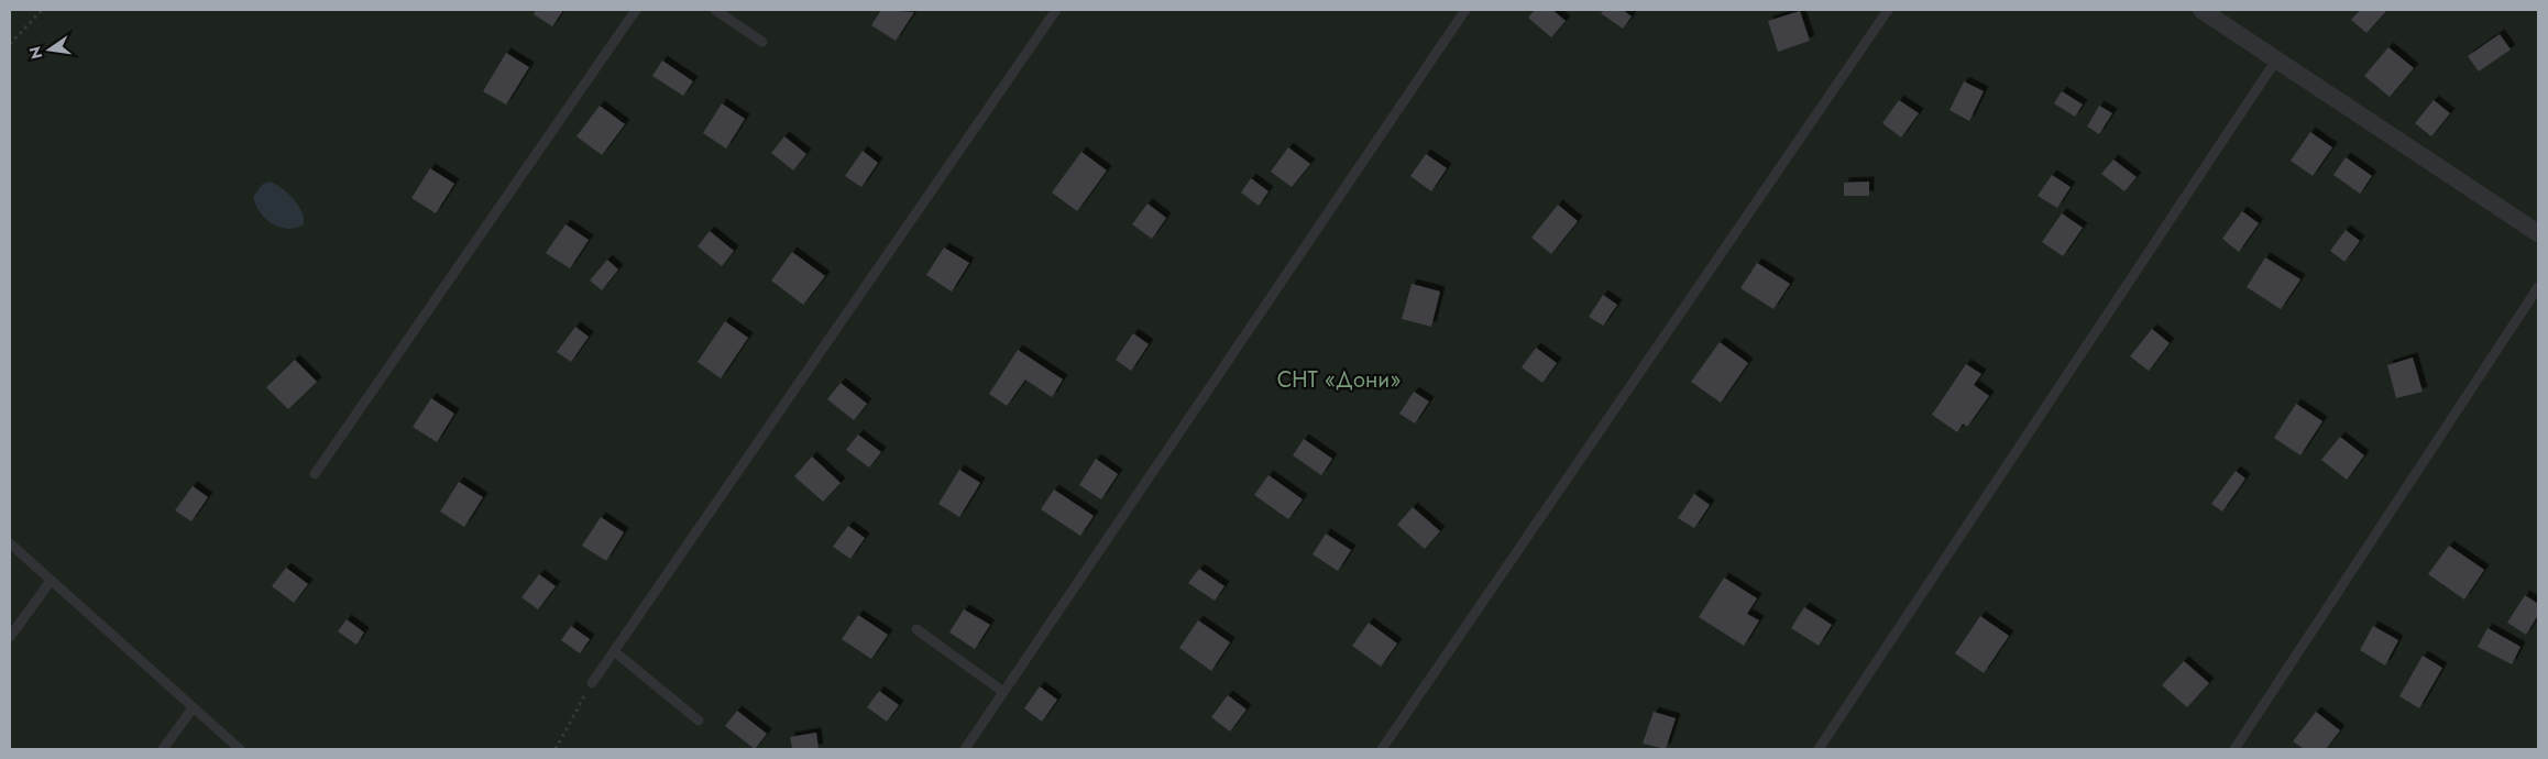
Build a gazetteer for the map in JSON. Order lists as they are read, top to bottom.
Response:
{
  "parks": ["СНТ «Дони»"],
  "north": "left"
}
